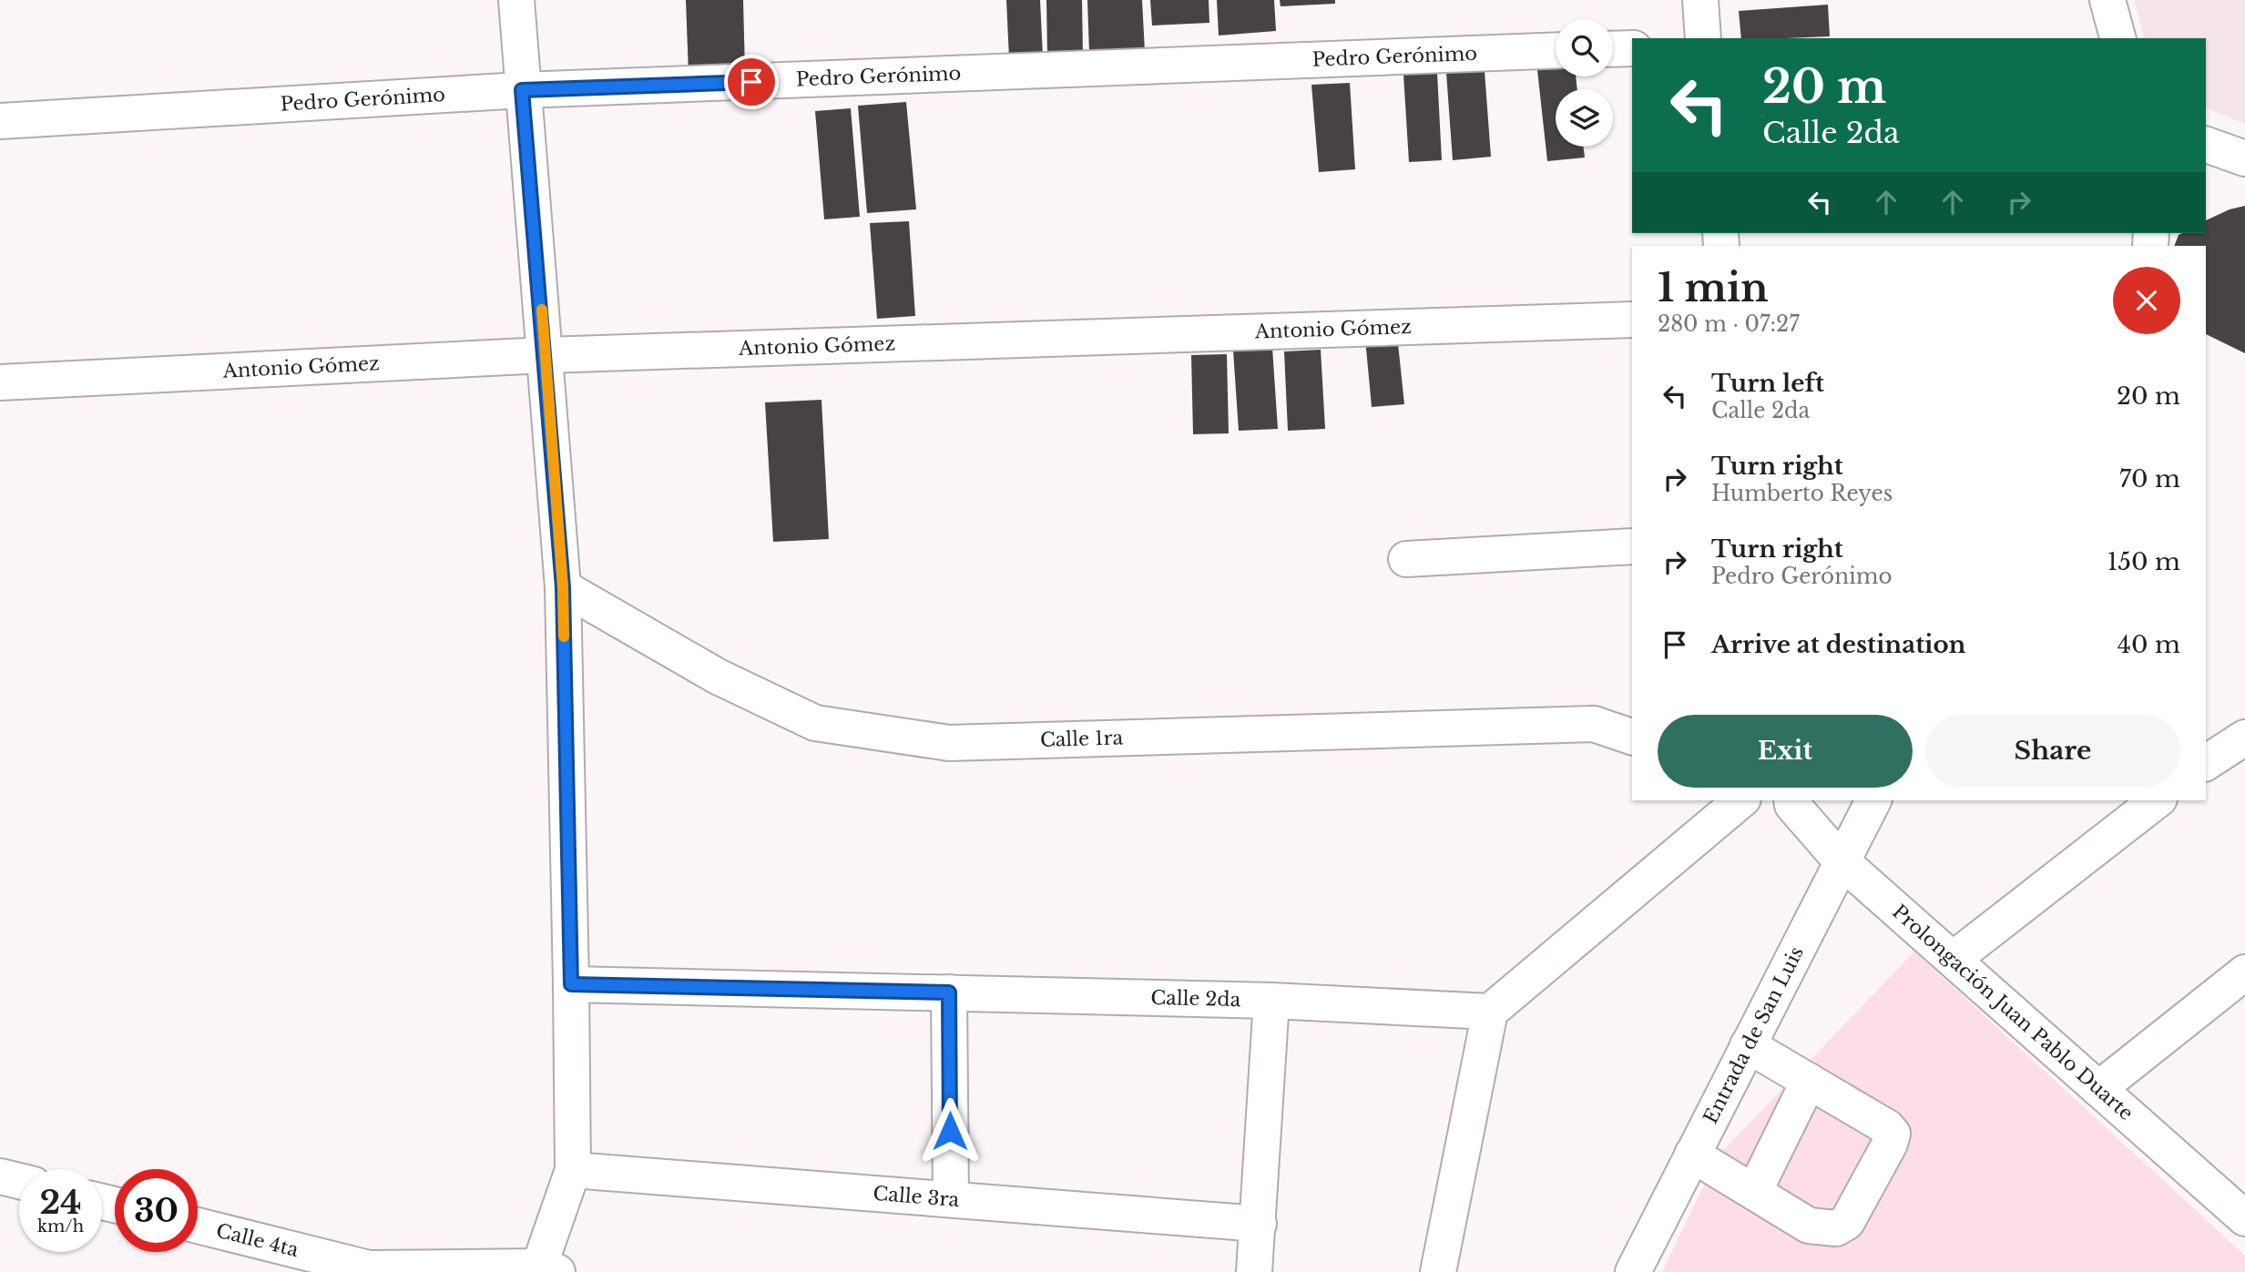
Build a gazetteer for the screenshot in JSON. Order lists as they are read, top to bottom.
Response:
{
  "streets": {
    "street": [
      "Pedro Gerónimo",
      "Antonio Gómez",
      "Calle 1ra",
      "Calle 2da",
      "Prolongación Juan Pablo Duarte",
      "Entrada de San Luis",
      "Calle 3ra",
      "Calle 4ta"
    ]
  },
  "crossings": [
    ["Prolongación Juan Pablo Duarte", "Entrada de San Luis"]
  ],
  "page": {
    "turn": ["20 m", "Calle 2da"],
    "heading": ["1 min", "280 m · 07:27"],
    "list": [
      {
        "name": "Turn left",
        "note": "Calle 2da",
        "value": "20 m"
      },
      {
        "name": "Turn right",
        "note": "Humberto Reyes",
        "value": "70 m"
      },
      {
        "name": "Turn right",
        "note": "Pedro Gerónimo",
        "value": "150 m"
      },
      {
        "name": "Arrive at destination",
        "value": "40 m"
      }
    ],
    "buttons": ["Exit", "Share"],
    "speed": "24 km/h",
    "limit": "30"
  }
}
